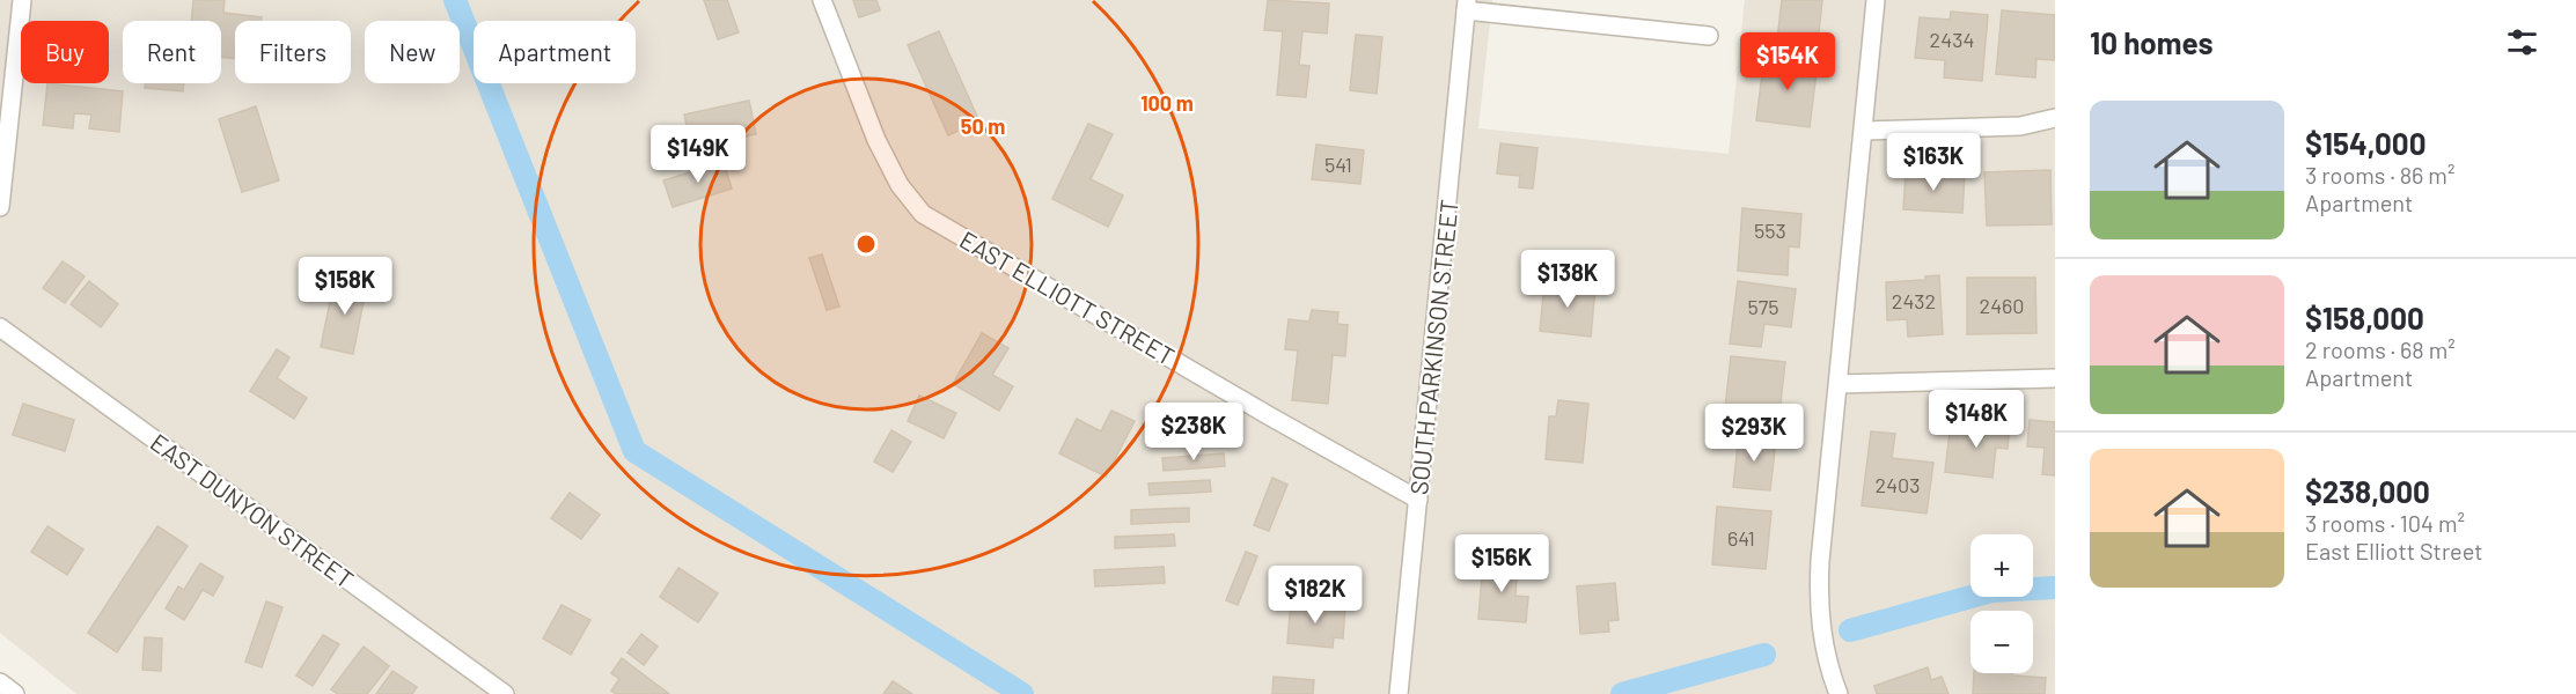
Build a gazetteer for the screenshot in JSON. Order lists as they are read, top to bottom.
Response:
{
  "streets": {
    "street": ["EAST ELLIOTT STREET", "SOUTH PARKINSON STREET", "EAST DUNYON STREET"]
  },
  "crossings": [
    ["EAST ELLIOTT STREET", "SOUTH PARKINSON STREET"]
  ],
  "house_numbers": [
    "2434",
    "541",
    "553",
    "2432",
    "2460",
    "575",
    "2403",
    "641"
  ],
  "page": {
    "heading": "10 homes",
    "chip": [
      "Buy",
      "Rent",
      "Filters",
      "New",
      "Apartment"
    ],
    "price": [
      "$154K",
      "$149K",
      "$163K",
      "$138K",
      "$158K",
      "$148K",
      "$238K",
      "$293K",
      "$156K",
      "$182K"
    ],
    "list": [
      {
        "name": "$154,000",
        "note": "3 rooms · 86 m² · Apartment"
      },
      {
        "name": "$158,000",
        "note": "2 rooms · 68 m² · Apartment"
      },
      {
        "name": "$238,000",
        "note": "3 rooms · 104 m² · East Elliott Street"
      }
    ],
    "map_buttons": ["+", "−"]
  },
  "rings": ["100 m", "50 m"]
}
